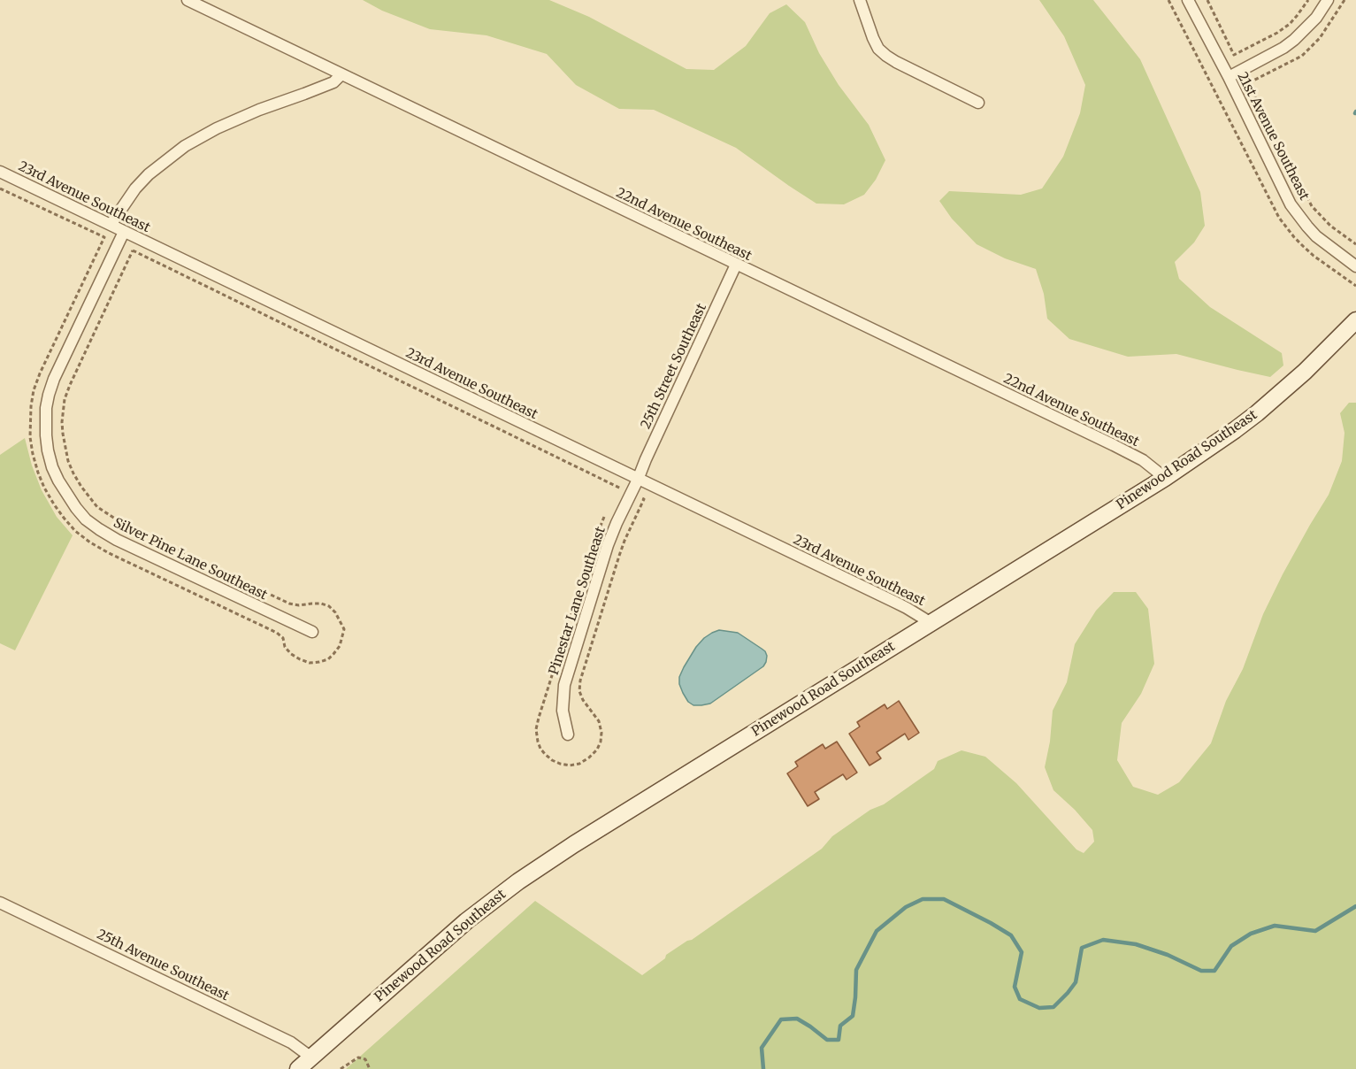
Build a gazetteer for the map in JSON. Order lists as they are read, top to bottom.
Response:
{
  "streets": {
    "street": [
      "21st Avenue Southeast",
      "23rd Avenue Southeast",
      "22nd Avenue Southeast",
      "25th Street Southeast",
      "Pinewood Road Southeast",
      "Silver Pine Lane Southeast",
      "Pinestar Lane Southeast",
      "25th Avenue Southeast"
    ]
  },
  "crossings": [
    ["23rd Avenue Southeast", "25th Street Southeast"],
    ["23rd Avenue Southeast", "Pinewood Road Southeast"],
    ["23rd Avenue Southeast", "Silver Pine Lane Southeast"],
    ["23rd Avenue Southeast", "Pinestar Lane Southeast"],
    ["22nd Avenue Southeast", "25th Street Southeast"],
    ["22nd Avenue Southeast", "Pinewood Road Southeast"],
    ["25th Street Southeast", "Pinestar Lane Southeast"],
    ["Pinewood Road Southeast", "25th Avenue Southeast"]
  ]
}
